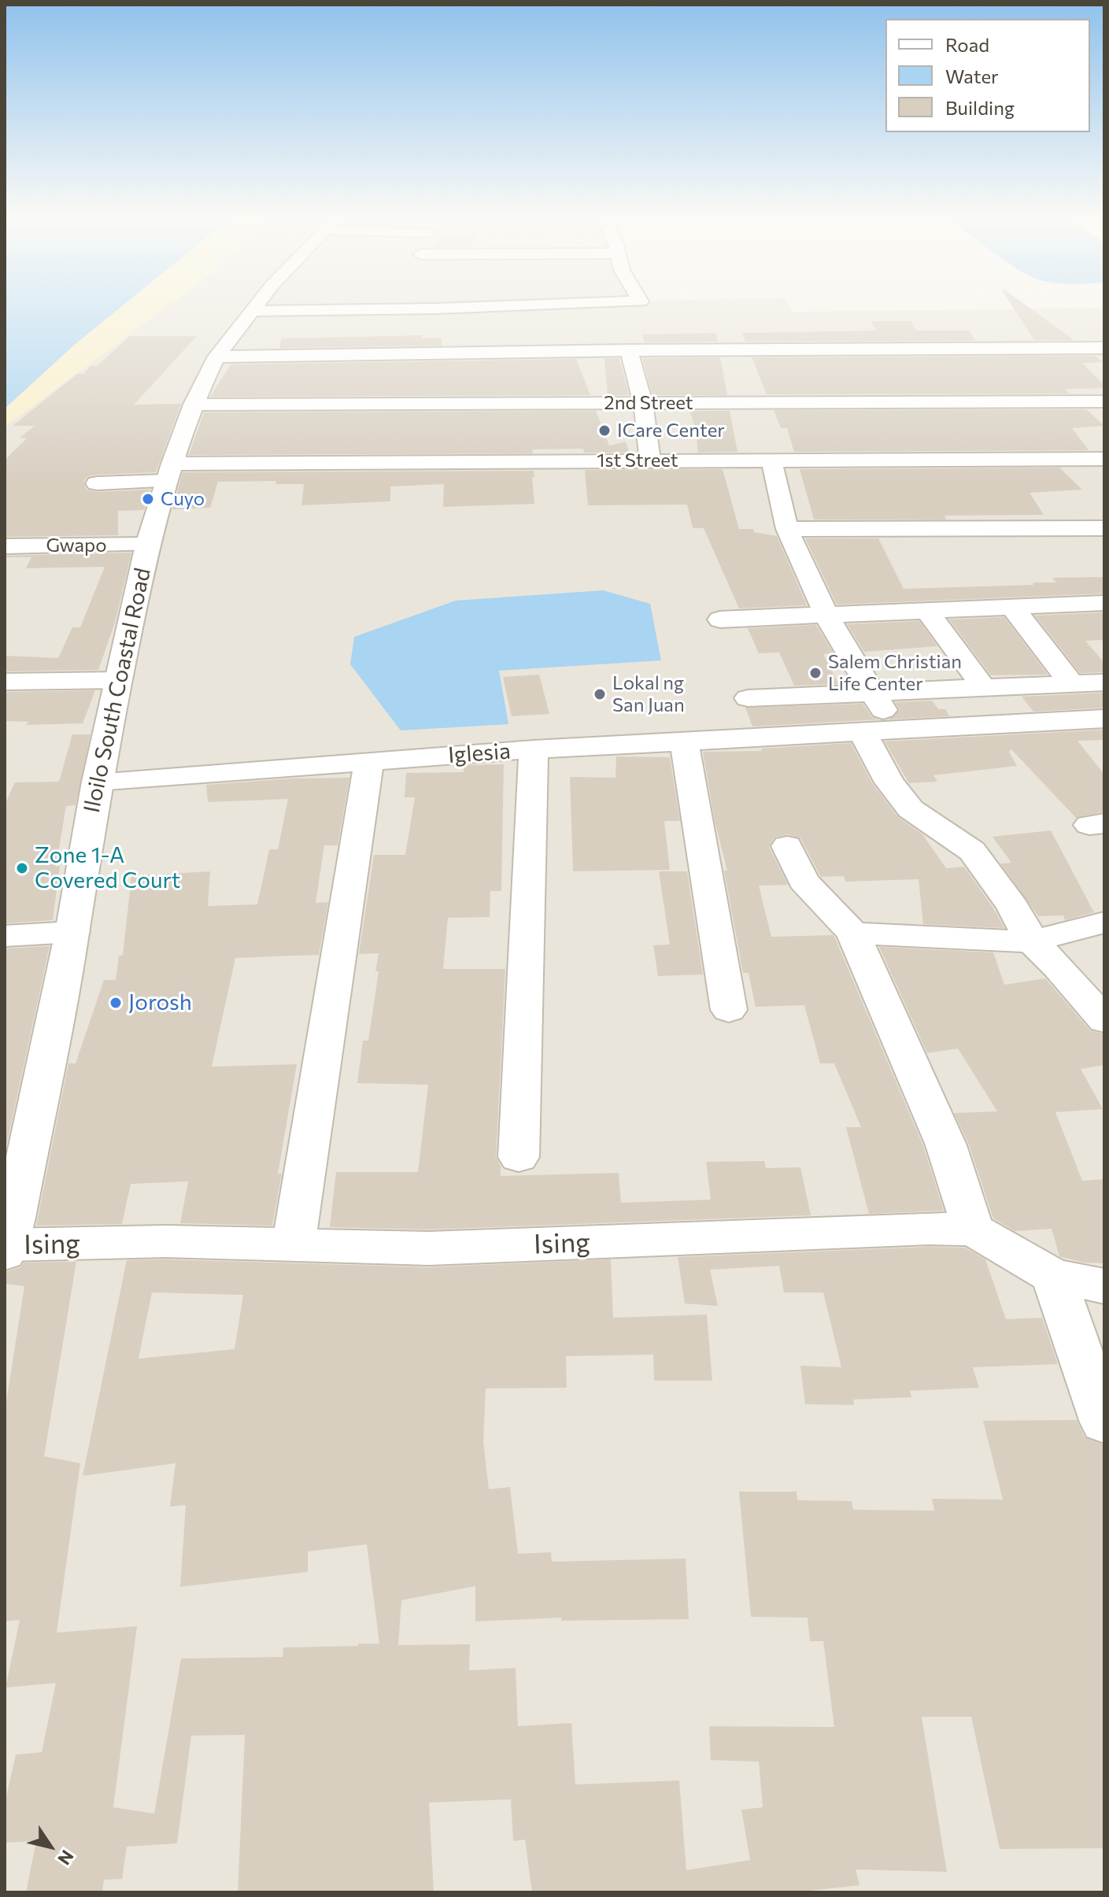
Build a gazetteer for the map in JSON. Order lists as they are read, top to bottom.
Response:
{
  "streets": {
    "street": [
      "2nd Street",
      "1st Street",
      "Gwapo",
      "Iloilo South Coastal Road",
      "Iglesia",
      "Ising"
    ]
  },
  "crossings": [
    ["2nd Street", "Iloilo South Coastal Road"],
    ["1st Street", "Iloilo South Coastal Road"],
    ["Gwapo", "Iloilo South Coastal Road"],
    ["Iloilo South Coastal Road", "Iglesia"],
    ["Iloilo South Coastal Road", "Ising"]
  ],
  "places": [
    "ICare Center",
    "Cuyo",
    "Salem Christian Life Center",
    "Lokal ng San Juan",
    "Zone 1-A Covered Court",
    "Jorosh"
  ],
  "legend": ["Road", "Water", "Building"],
  "north": "bottom right"
}
